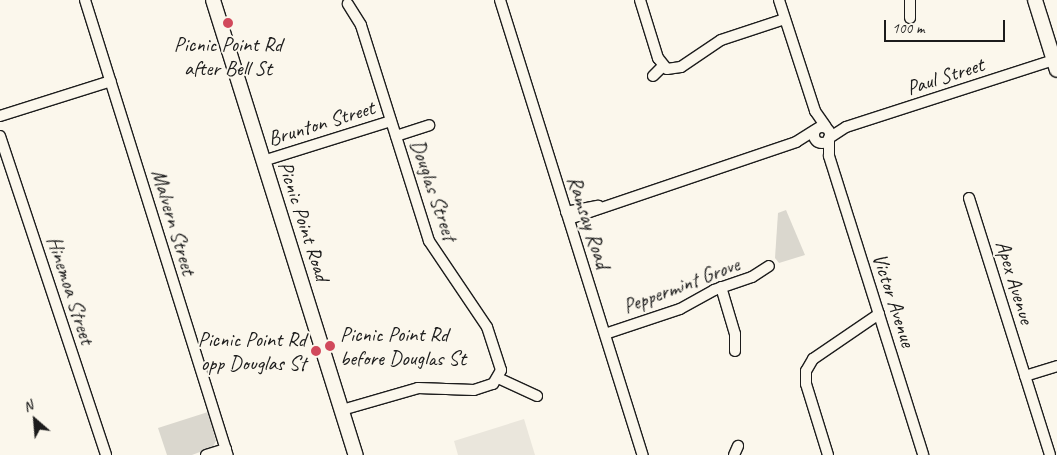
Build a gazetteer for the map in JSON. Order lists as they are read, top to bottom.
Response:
{
  "streets": {
    "street": [
      "Paul Street",
      "Brunton Street",
      "Douglas Street",
      "Picnic Point Road",
      "Malvern Street",
      "Ramsay Road",
      "Apex Avenue",
      "Peppermint Grove",
      "Hinemoa Street",
      "Victor Avenue"
    ]
  },
  "crossings": [
    ["Paul Street", "Ramsay Road"],
    ["Paul Street", "Victor Avenue"],
    ["Brunton Street", "Douglas Street"],
    ["Brunton Street", "Picnic Point Road"],
    ["Ramsay Road", "Peppermint Grove"]
  ],
  "places": ["Picnic Point Rd after Bell St", "Picnic Point Rd before Douglas St", "Picnic Point Rd opp Douglas St"],
  "scale_bar": "100 m",
  "north": "top left"
}
